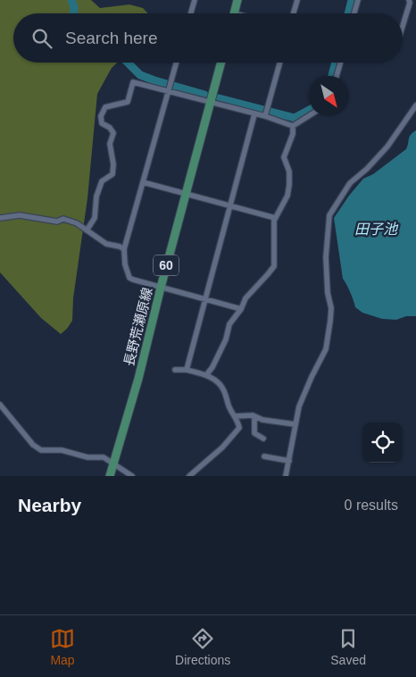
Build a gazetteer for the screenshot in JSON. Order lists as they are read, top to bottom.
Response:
{
  "streets": {
    "main road": ["60", "長野荒瀬原線"]
  },
  "water": ["田子池"],
  "north": "bottom right",
  "page": {
    "search": "Search here",
    "heading": ["Nearby", "0 results"],
    "nav": ["Map", "Directions", "Saved"]
  }
}
